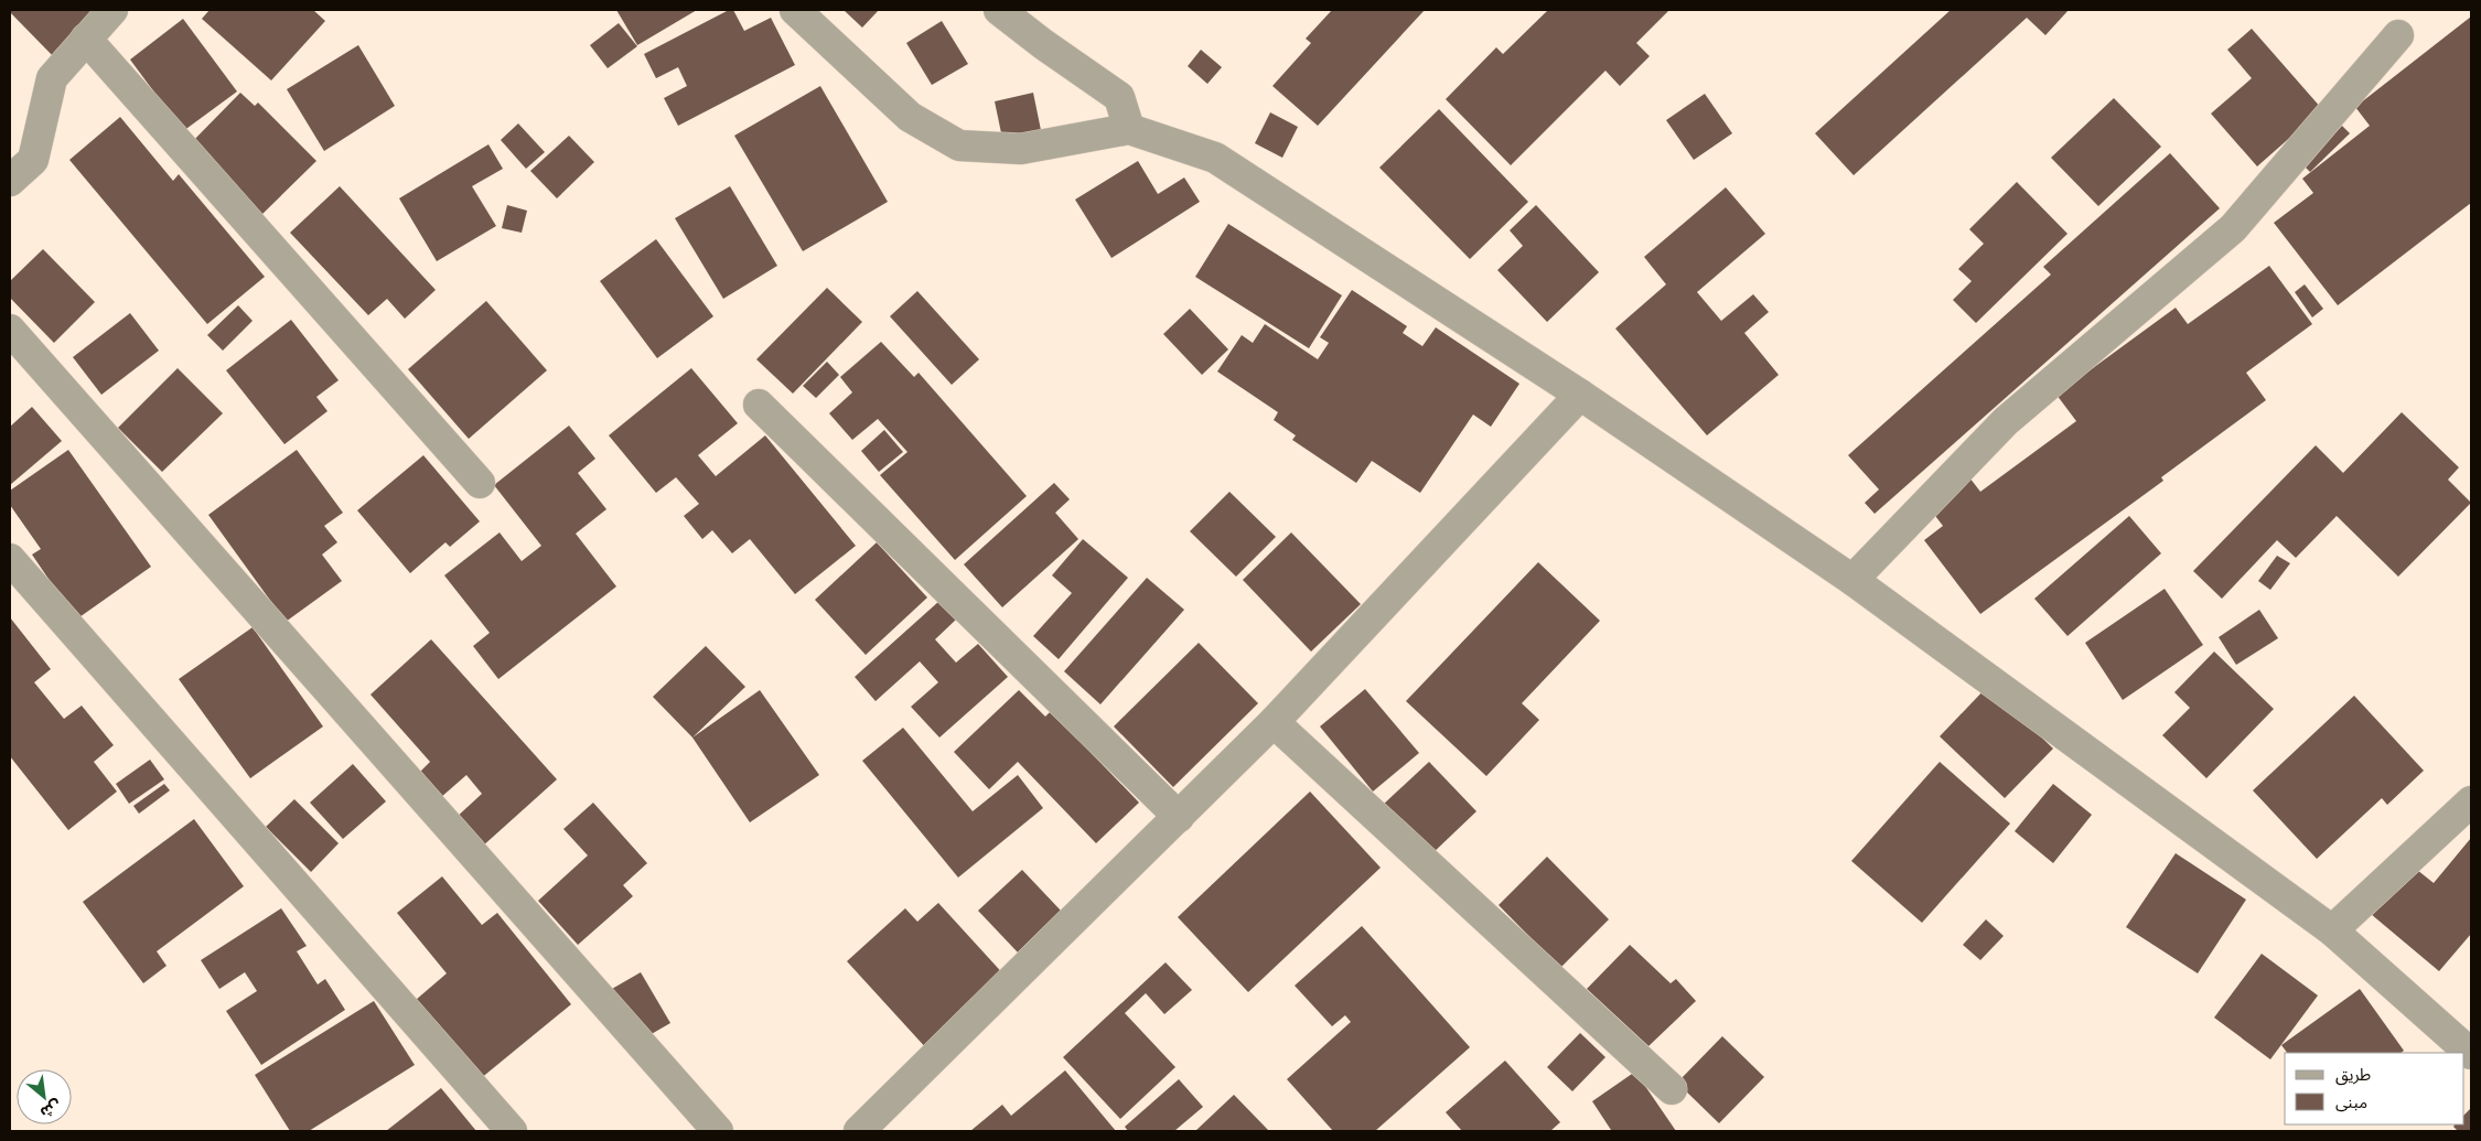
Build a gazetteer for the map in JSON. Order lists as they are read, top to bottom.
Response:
{
  "legend": ["طريق", "مبنى"],
  "north": "bottom right"
}
